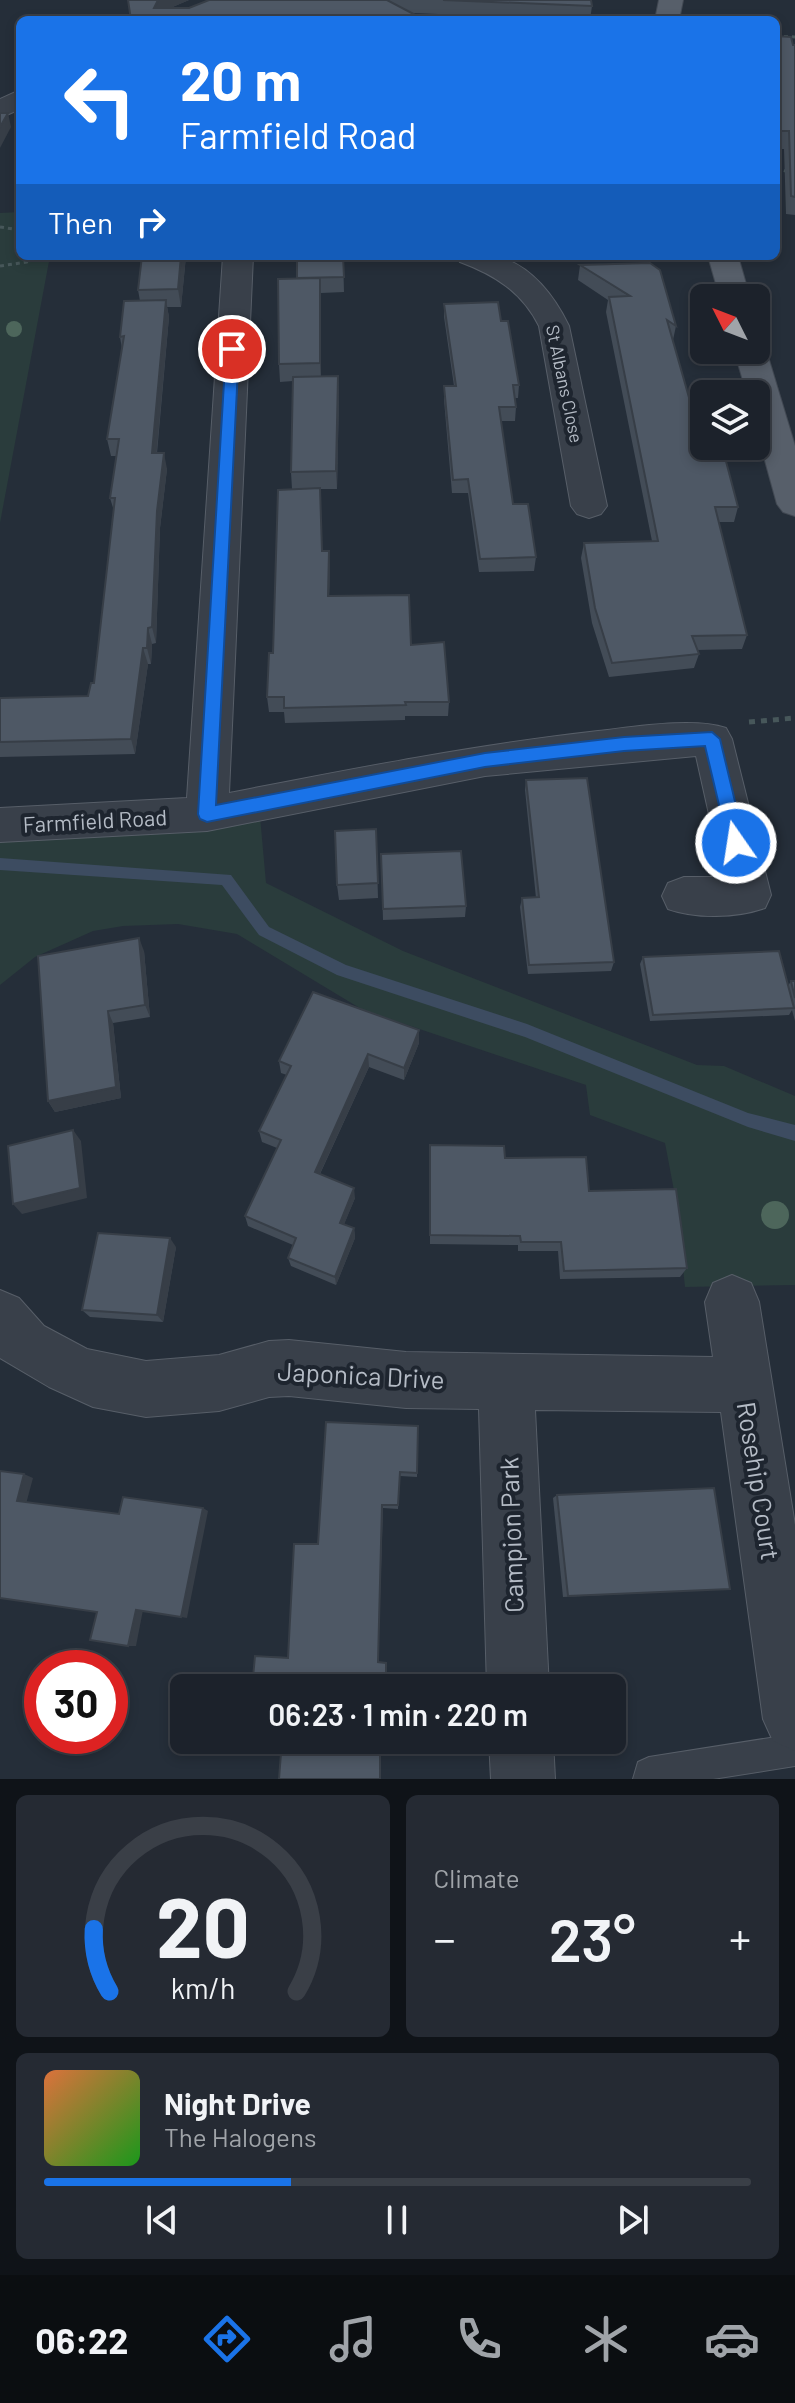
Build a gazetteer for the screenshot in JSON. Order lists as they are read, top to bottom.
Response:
{
  "streets": {
    "street": [
      "St Albans Close",
      "Farmfield Road",
      "Japonica Drive",
      "Rosehip Court",
      "Campion Park"
    ]
  },
  "crossings": [
    ["Japonica Drive", "Rosehip Court"],
    ["Japonica Drive", "Campion Park"],
    ["Rosehip Court", "Campion Park"]
  ],
  "north": "top left",
  "page": {
    "turn": ["20 m", "Farmfield Road"],
    "then": "Then",
    "limit": "30",
    "trip": "06:23 · 1 min · 220 m",
    "tile": "Climate",
    "heat": ["−", "23°", "+"],
    "song": ["Night Drive", "The Halogens"],
    "tabs": "06:22",
    "gauge": ["20", "km/h"]
  }
}
